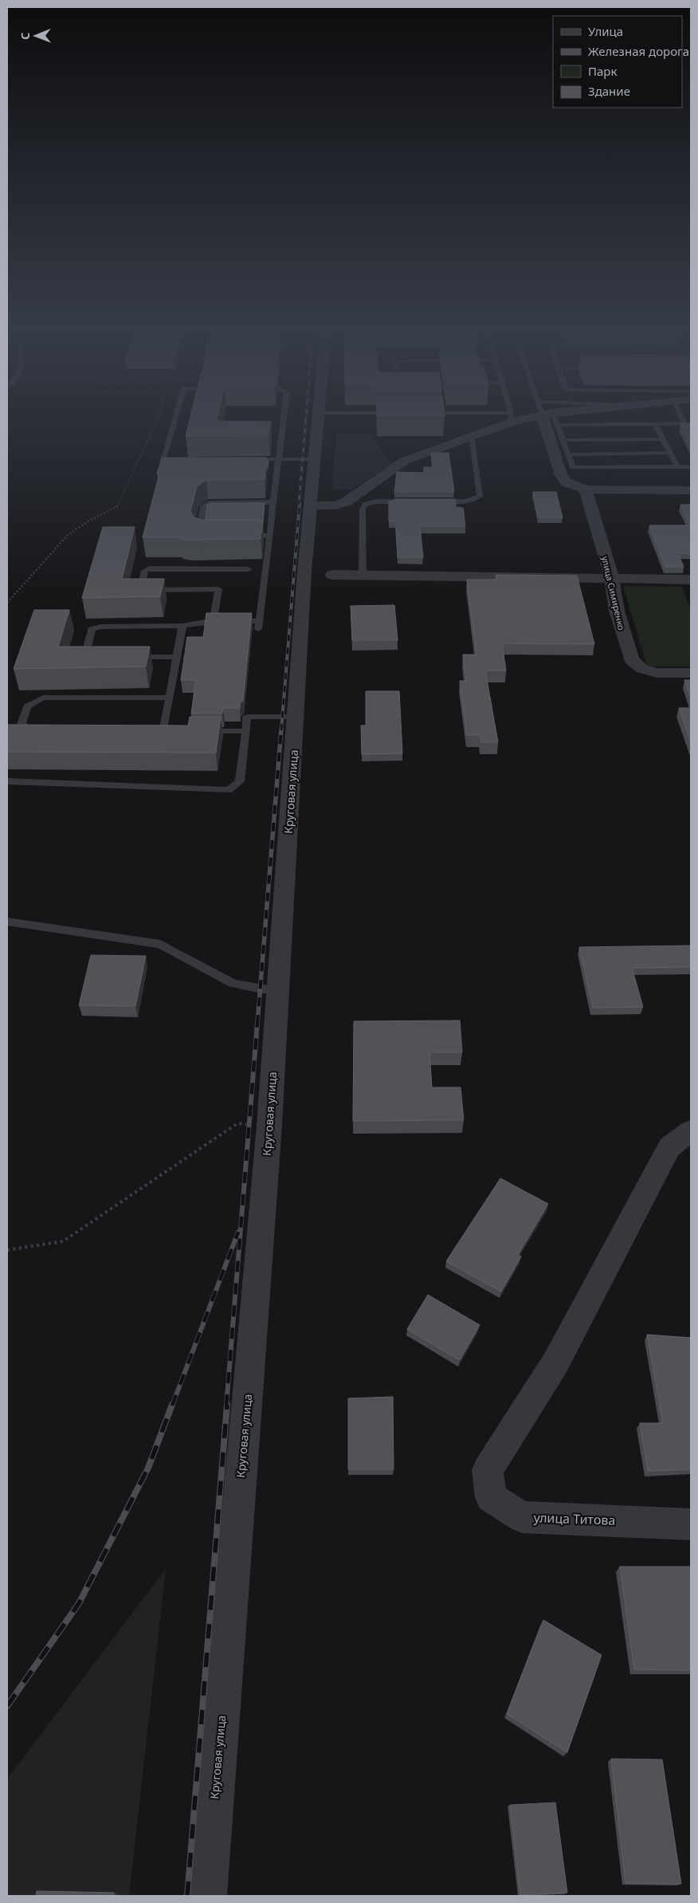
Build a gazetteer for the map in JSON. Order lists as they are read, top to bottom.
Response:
{
  "streets": {
    "street": ["улица Симиренко", "Круговая улица", "улица Титова"]
  },
  "legend": [
    "Улица",
    "Железная дорога",
    "Парк",
    "Здание"
  ],
  "north": "left"
}
